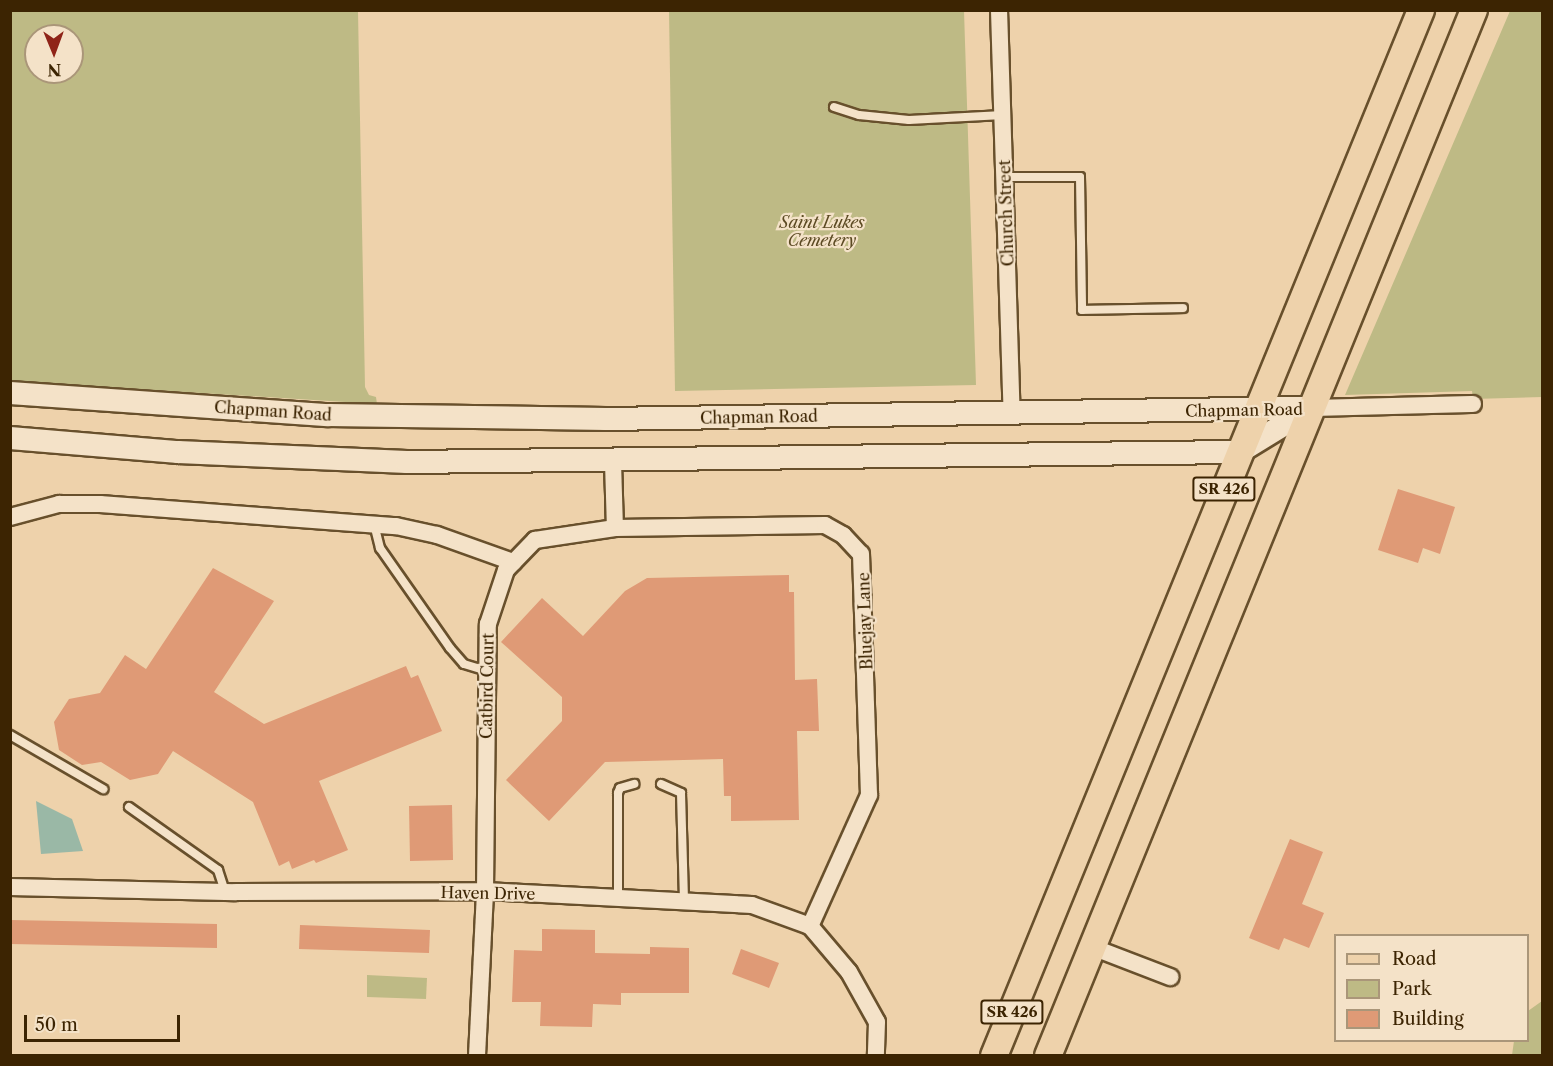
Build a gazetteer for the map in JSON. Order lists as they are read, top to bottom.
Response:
{
  "streets": {
    "main road": ["SR 426"],
    "street": [
      "Church Street",
      "Chapman Road",
      "Bluejay Lane",
      "Catbird Court",
      "Haven Drive"
    ]
  },
  "crossings": [
    ["Church Street", "Chapman Road"],
    ["Chapman Road", "SR 426"],
    ["Bluejay Lane", "Catbird Court"],
    ["Bluejay Lane", "Haven Drive"],
    ["Catbird Court", "Haven Drive"]
  ],
  "parks": ["Saint Lukes Cemetery"],
  "legend": ["Road", "Park", "Building"],
  "scale_bar": "50 m",
  "north": "bottom"
}
